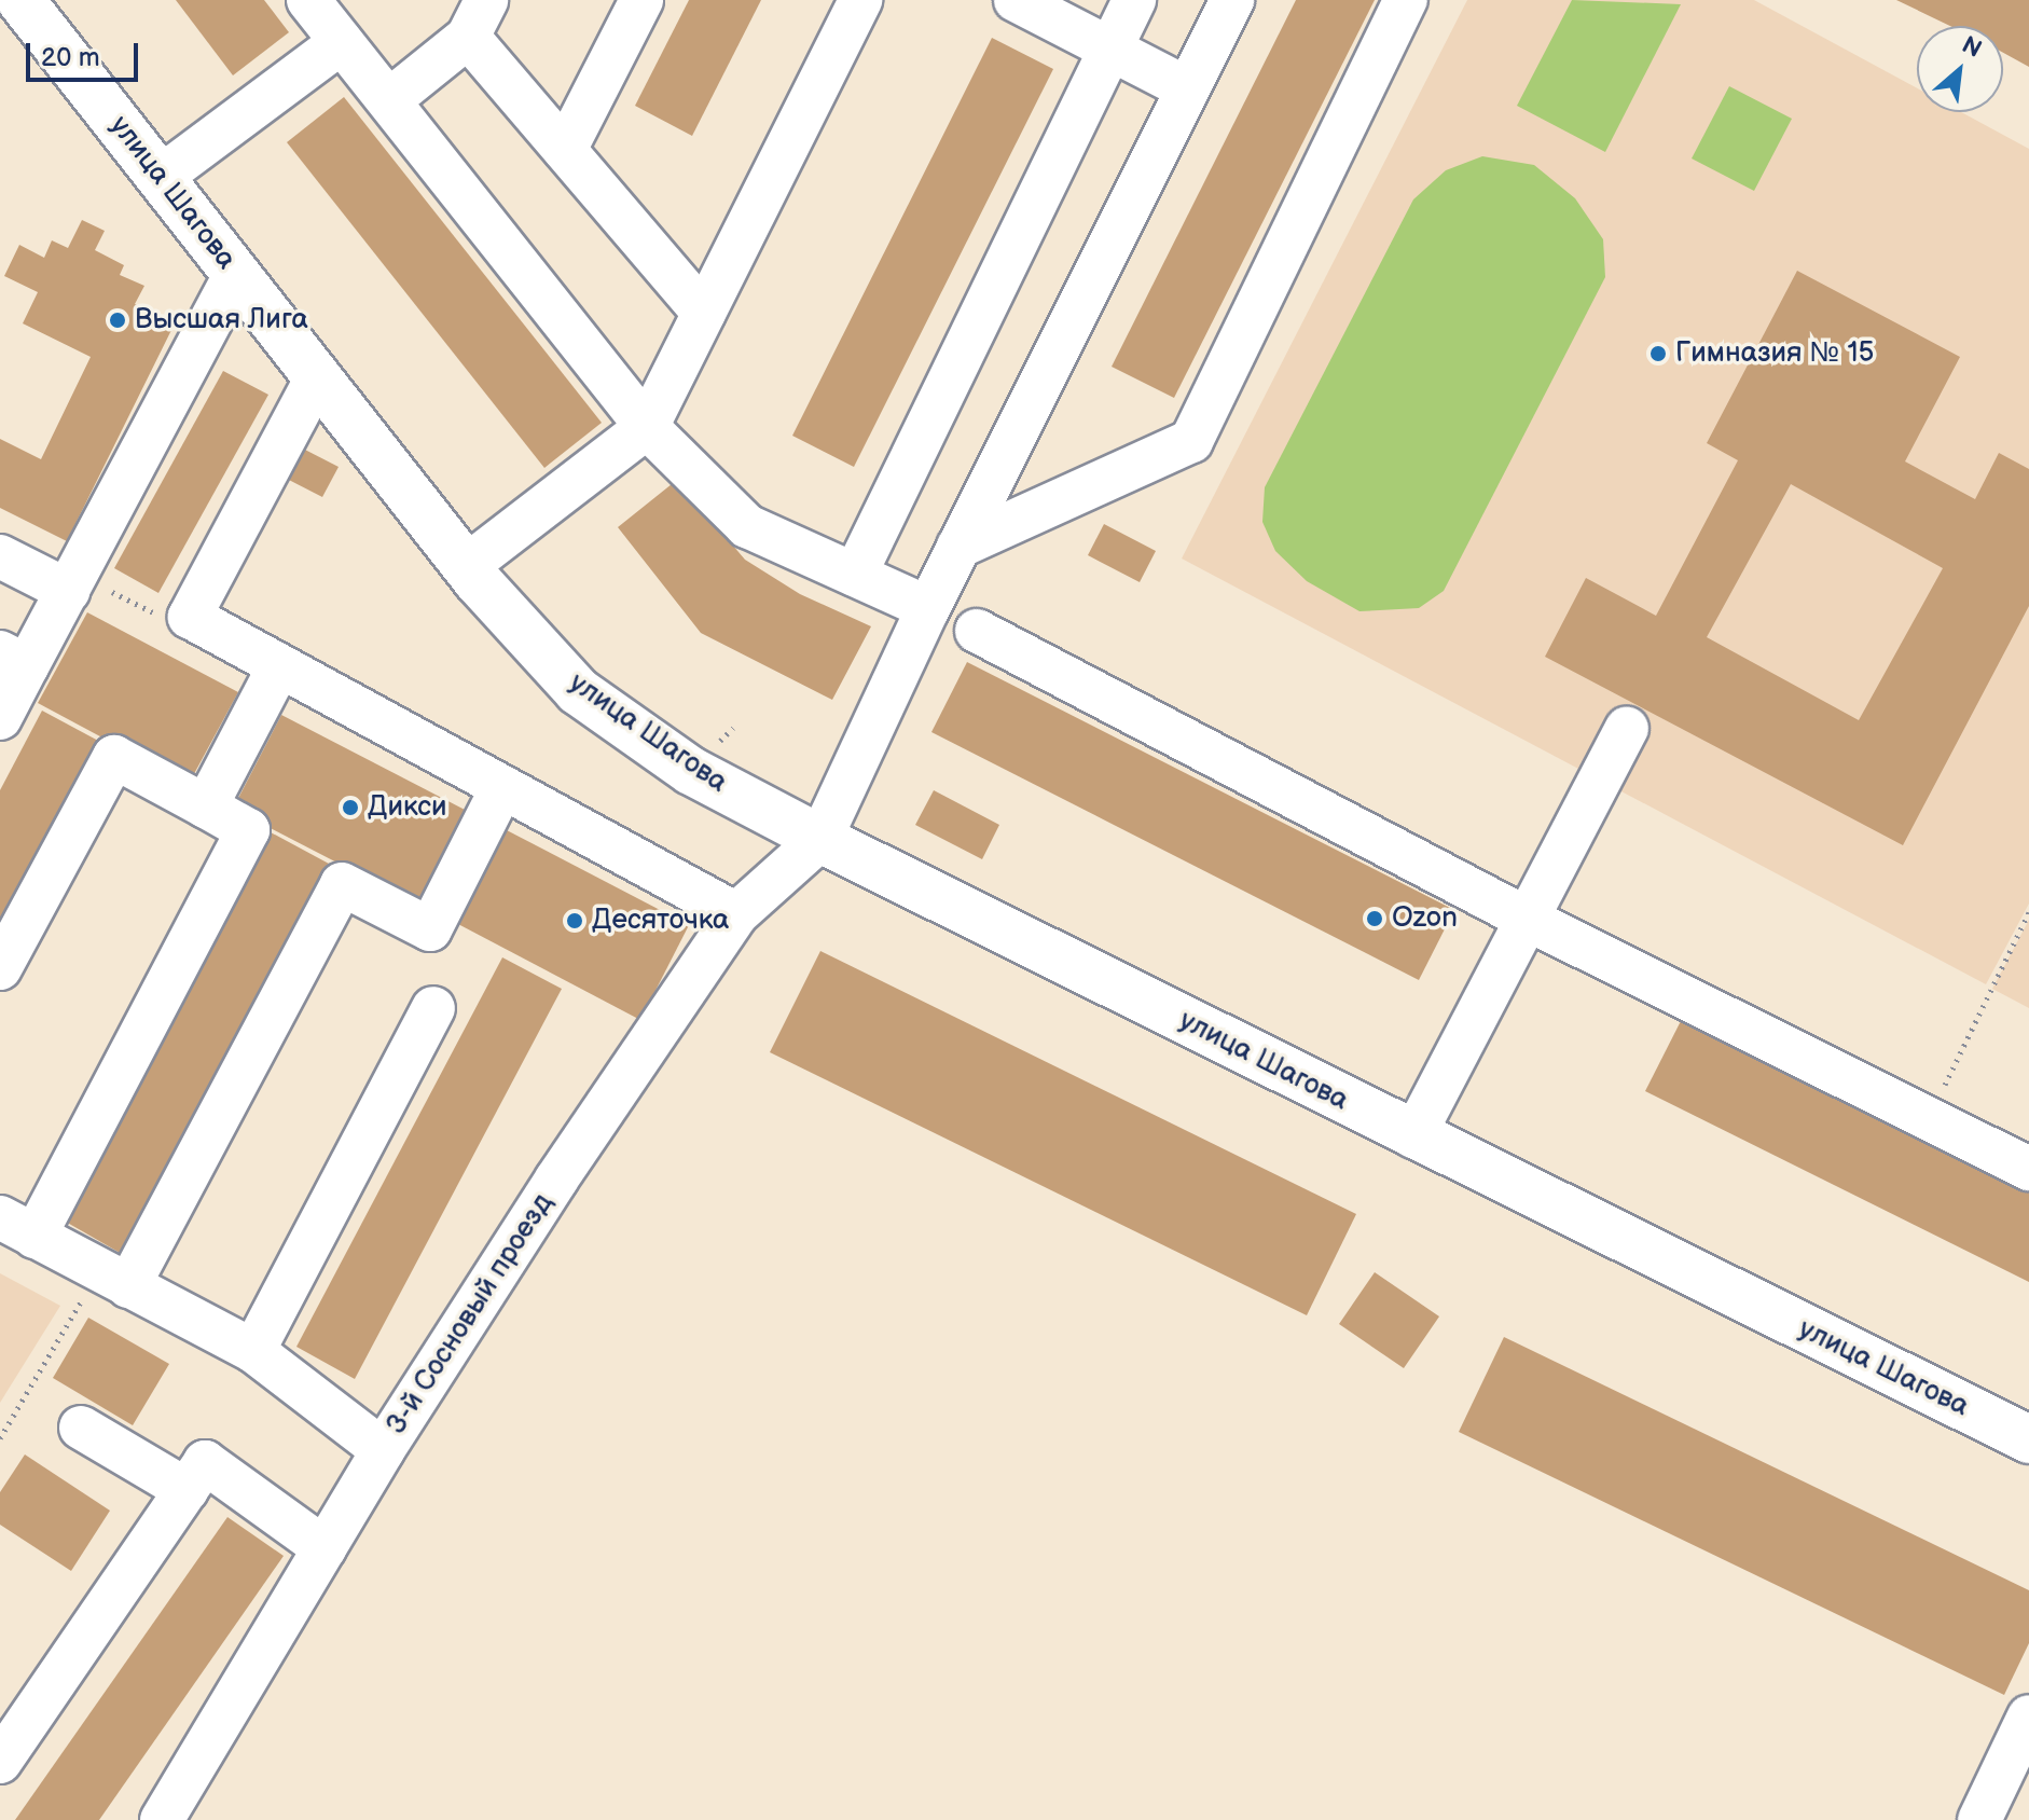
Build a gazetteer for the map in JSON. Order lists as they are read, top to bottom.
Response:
{
  "streets": {
    "main road": ["улица Шагова"],
    "street": ["3-й Сосновый проезд"]
  },
  "crossings": [
    ["улица Шагова", "3-й Сосновый проезд"]
  ],
  "places": [
    "Высшая Лига",
    "Гимназия № 15",
    "Дикси",
    "Ozon",
    "Десяточка"
  ],
  "scale_bar": "20 m",
  "north": "top right"
}
